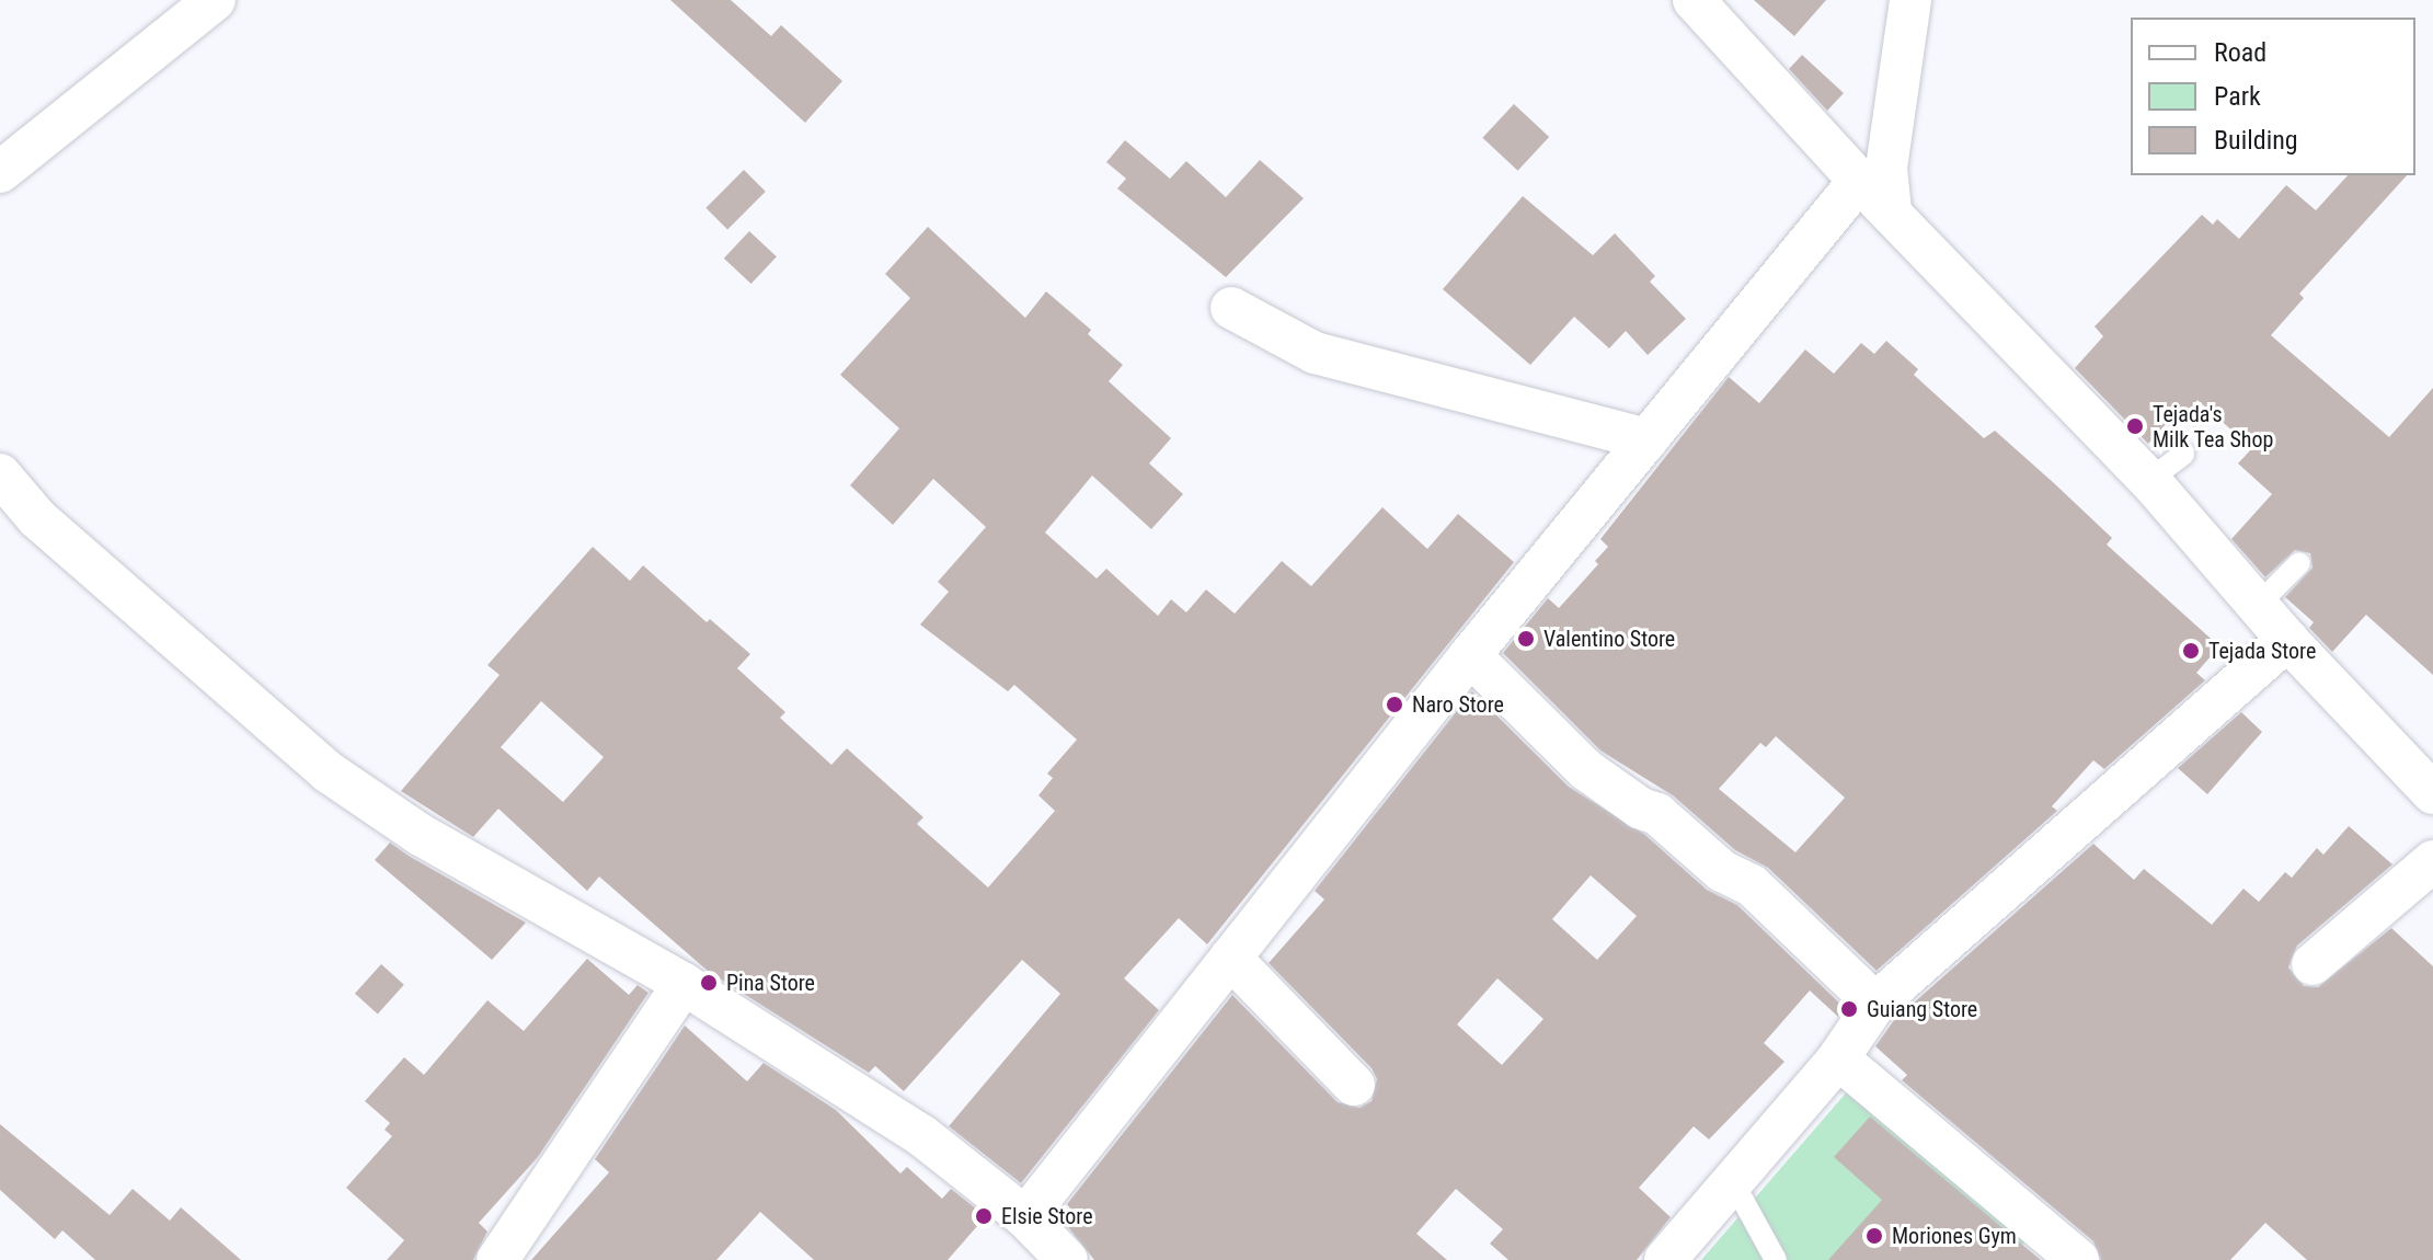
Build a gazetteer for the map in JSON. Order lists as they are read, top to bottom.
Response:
{
  "places": [
    "Tejada's Milk Tea Shop",
    "Valentino Store",
    "Tejada Store",
    "Naro Store",
    "Pina Store",
    "Guiang Store",
    "Elsie Store",
    "Moriones Gym"
  ],
  "legend": ["Road", "Park", "Building"]
}
